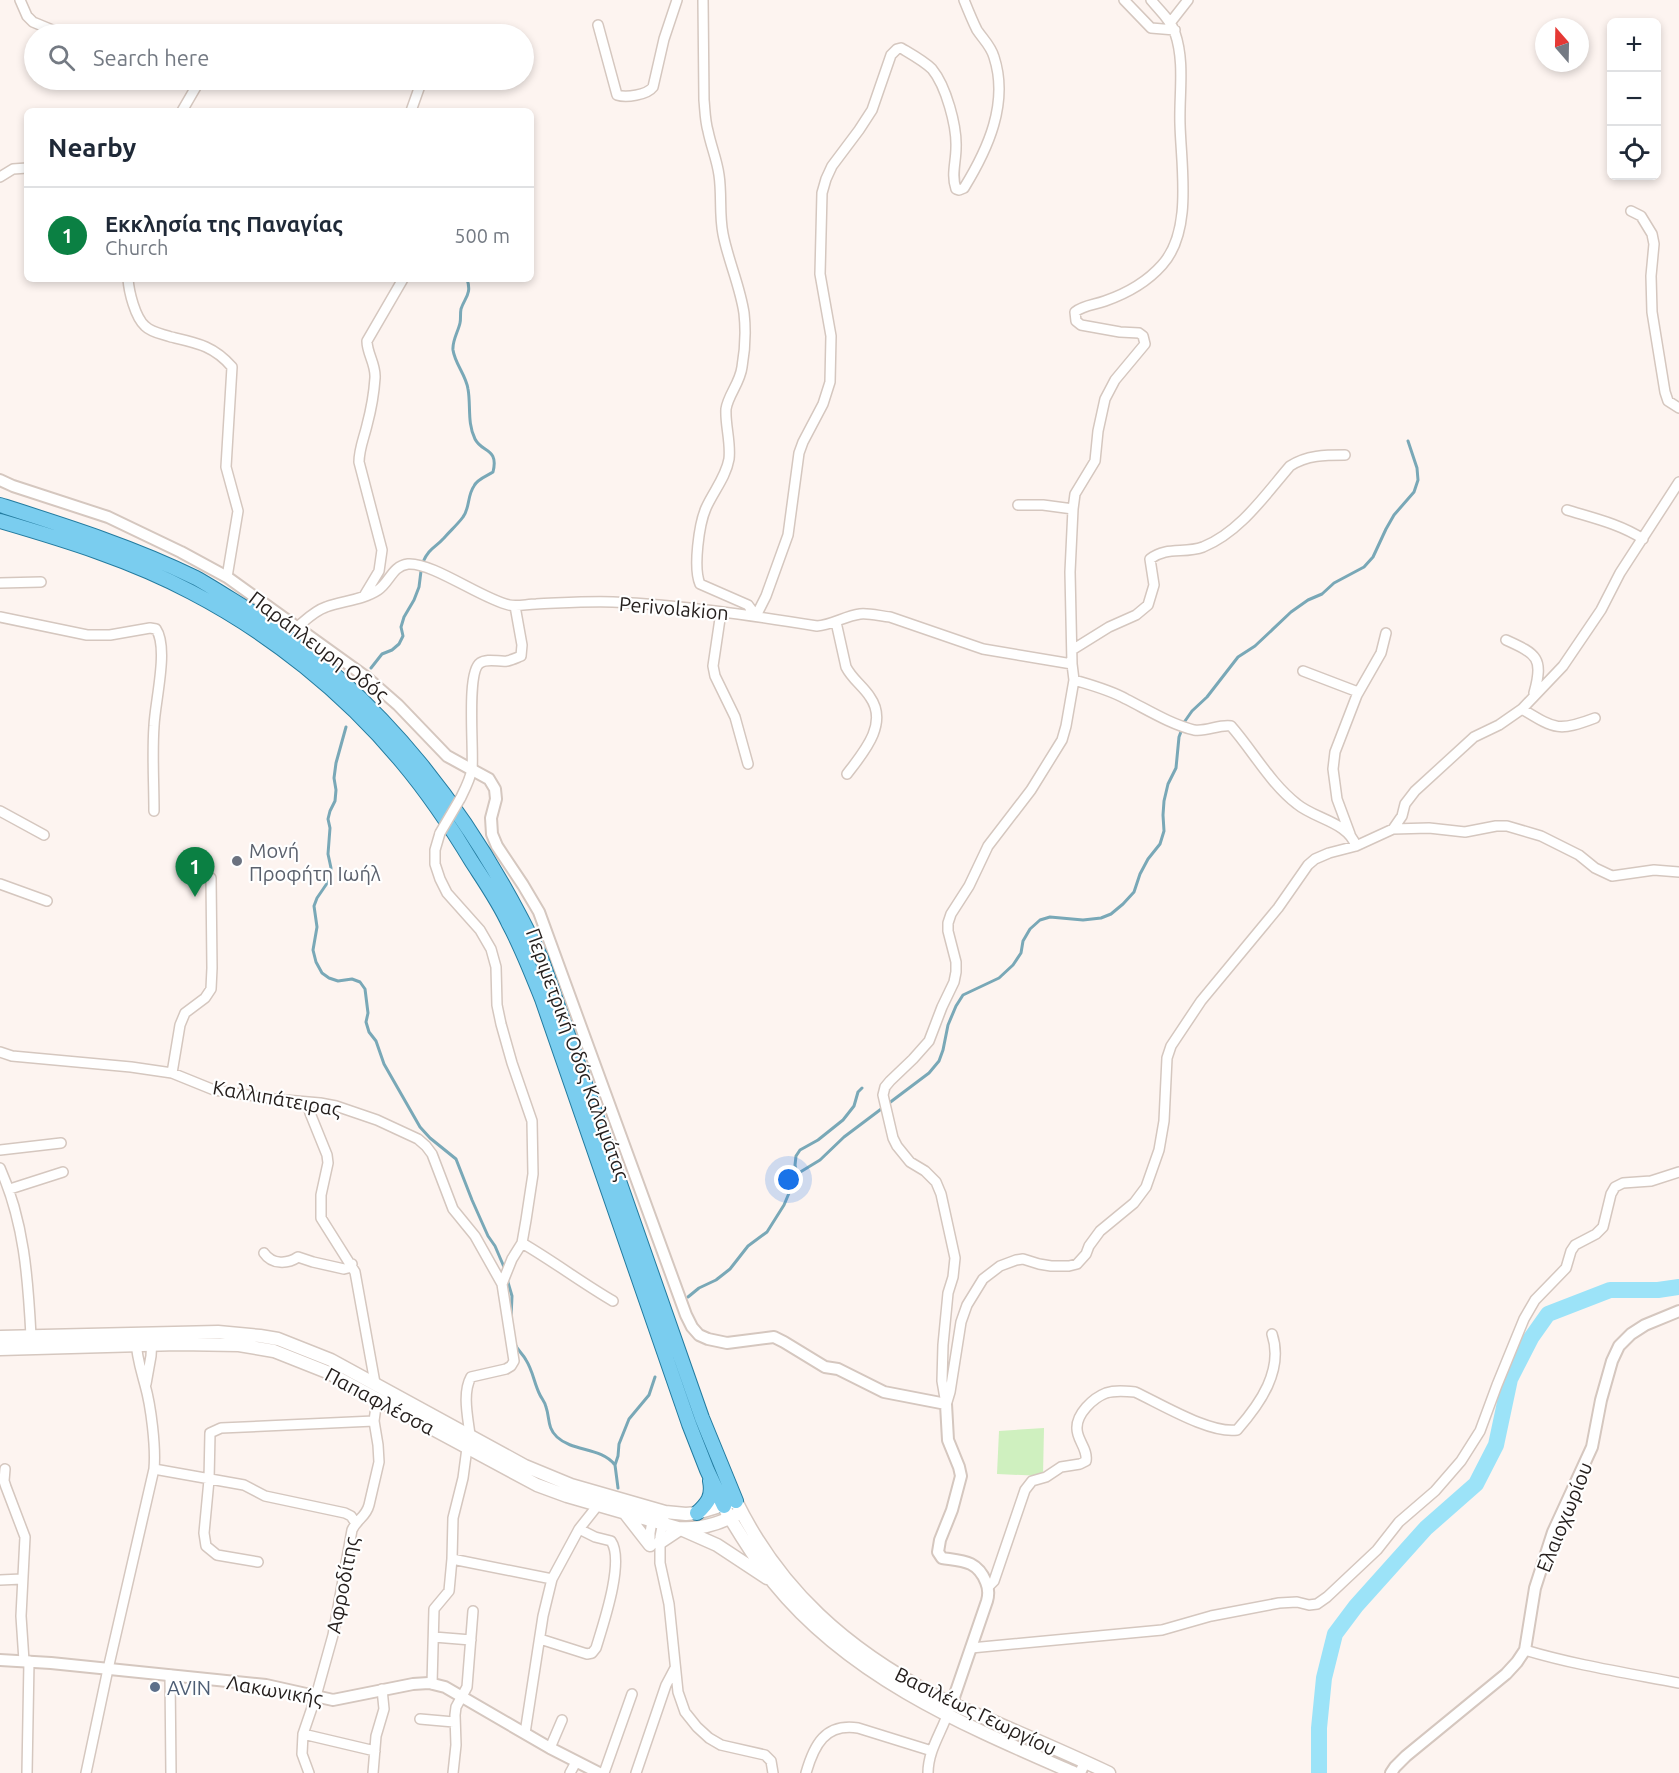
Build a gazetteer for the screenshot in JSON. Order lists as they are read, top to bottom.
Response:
{
  "streets": {
    "main road": ["Περιμετρική Οδός Καλαμάτας", "Παπαφλέσσα", "Βασιλέως Γεωργίου"],
    "street": [
      "Perivolakion",
      "Παράπλευρη Οδός",
      "Καλλιπάτειρας",
      "Ελαιοχωρίου",
      "Αφροδίτης",
      "Λακωνικής"
    ]
  },
  "crossings": [
    ["Perivolakion", "Παράπλευρη Οδός"],
    ["Περιμετρική Οδός Καλαμάτας", "Παπαφλέσσα"],
    ["Περιμετρική Οδός Καλαμάτας", "Βασιλέως Γεωργίου"],
    ["Παπαφλέσσα", "Αφροδίτης"],
    ["Παπαφλέσσα", "Βασιλέως Γεωργίου"],
    ["Αφροδίτης", "Λακωνικής"]
  ],
  "places": ["Μονή Προφήτη Ιωήλ", "AVIN"],
  "north": "top",
  "page": {
    "map_buttons": ["+", "−"],
    "search": "Search here",
    "heading": "Nearby",
    "list": [
      {
        "mark": "1",
        "name": "Εκκλησία της Παναγίας",
        "note": "Church",
        "value": "500 m"
      }
    ],
    "pins": "1"
  }
}
